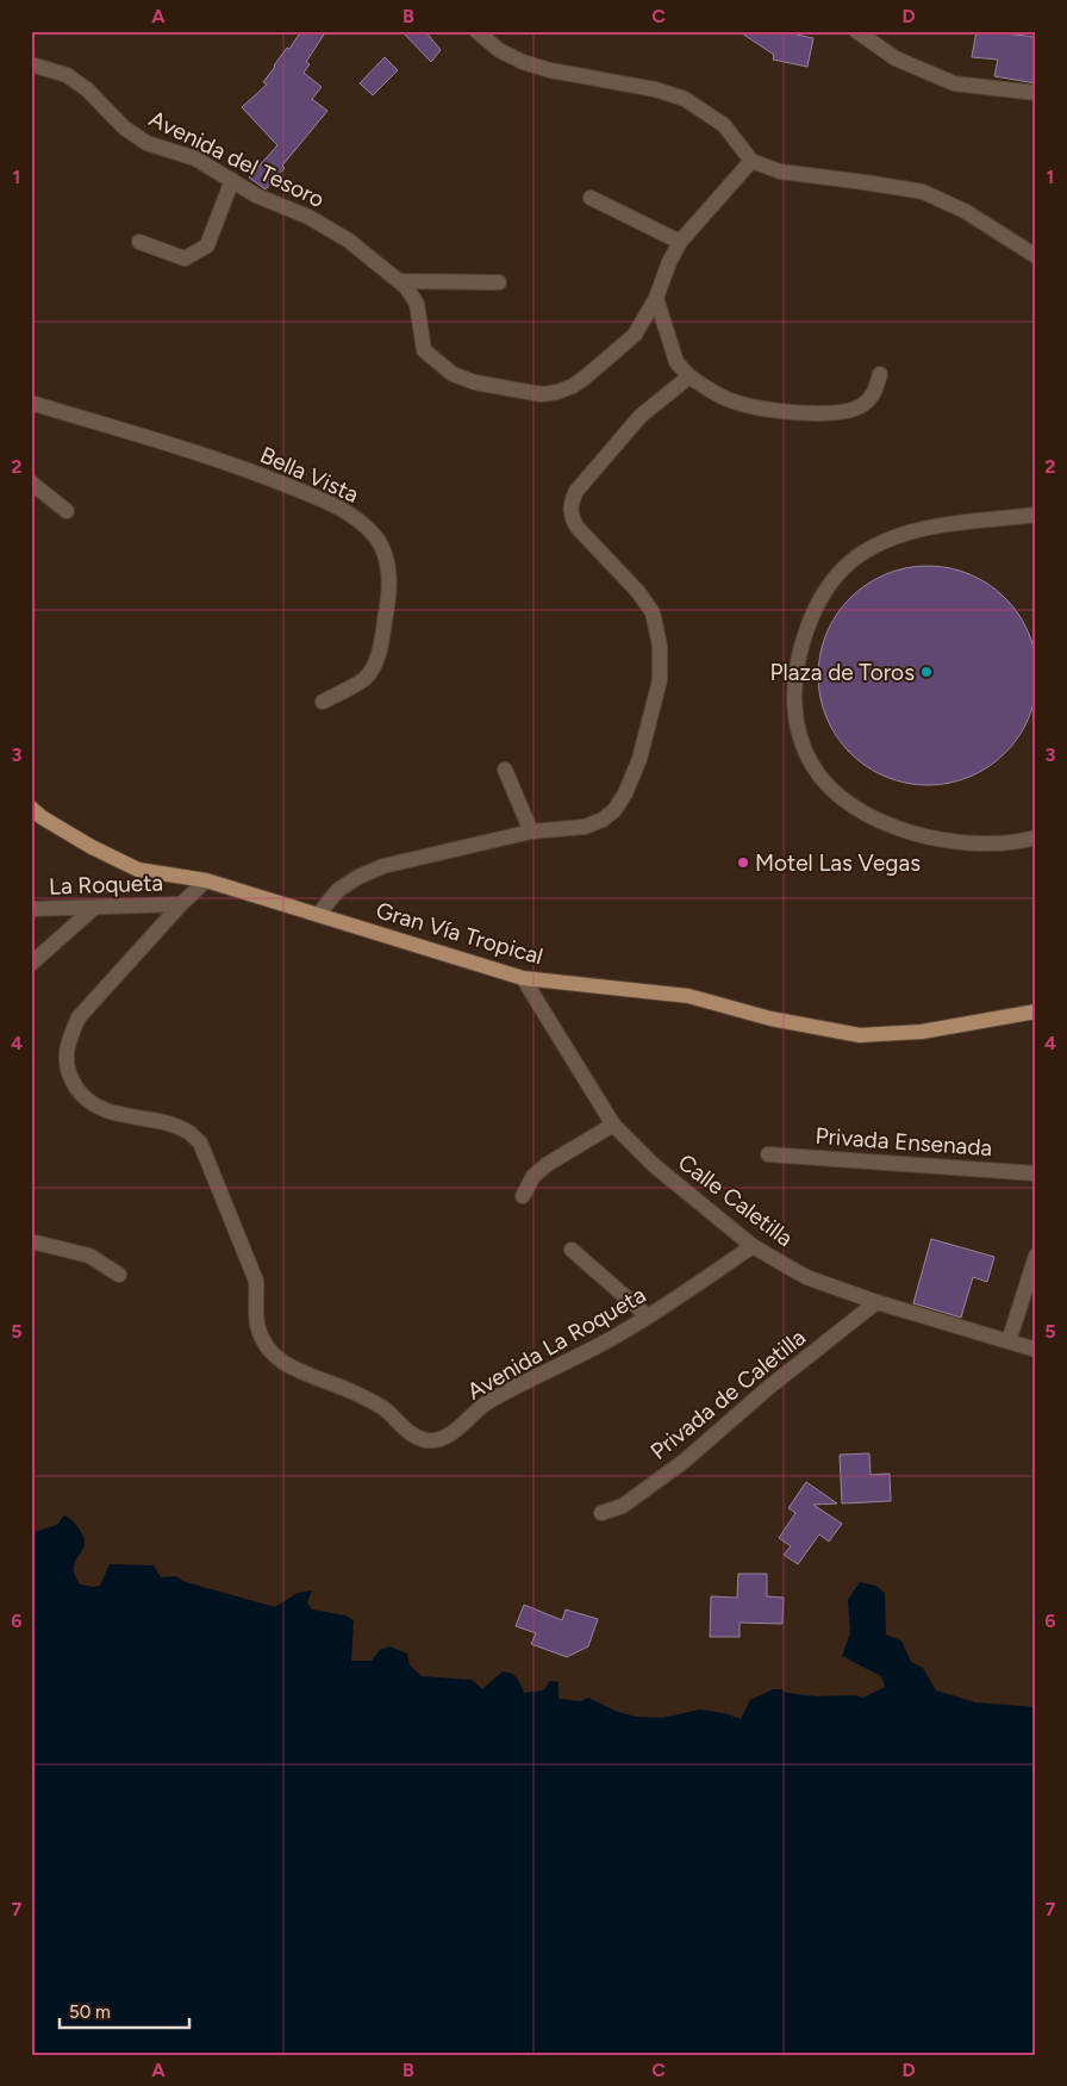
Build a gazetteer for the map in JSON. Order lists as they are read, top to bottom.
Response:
{
  "streets": {
    "main road": ["Gran Vía Tropical"],
    "street": [
      "Avenida del Tesoro",
      "Bella Vista",
      "La Roqueta",
      "Privada Ensenada",
      "Calle Caletilla",
      "Avenida La Roqueta",
      "Privada de Caletilla"
    ]
  },
  "crossings": [
    ["La Roqueta", "Avenida La Roqueta"],
    ["Gran Vía Tropical", "Calle Caletilla"],
    ["Gran Vía Tropical", "Avenida La Roqueta"],
    ["Calle Caletilla", "Avenida La Roqueta"],
    ["Calle Caletilla", "Privada de Caletilla"]
  ],
  "places": ["Plaza de Toros", "Motel Las Vegas"],
  "scale_bar": "50 m",
  "grid": {
    "columns": [
      "A",
      "B",
      "C",
      "D"
    ],
    "rows": [
      "1",
      "2",
      "3",
      "4",
      "5",
      "6",
      "7"
    ]
  }
}
